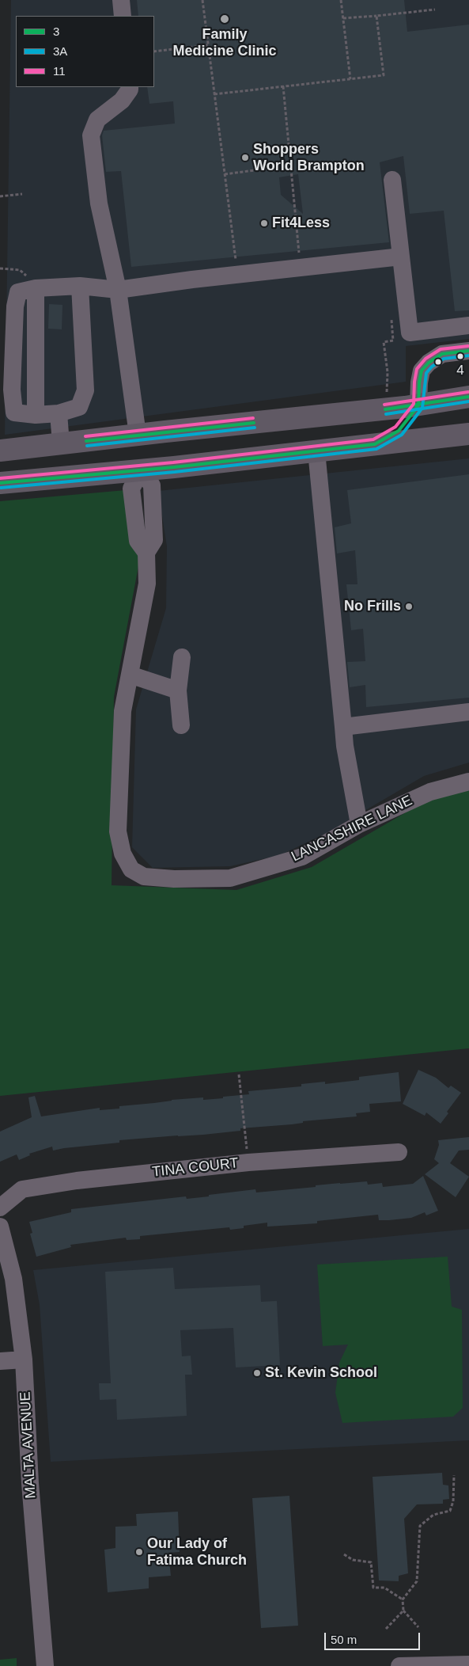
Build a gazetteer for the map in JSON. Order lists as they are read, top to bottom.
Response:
{
  "streets": {
    "street": ["LANCASHIRE LANE", "TINA COURT", "MALTA AVENUE"]
  },
  "places": [
    "Family Medicine Clinic",
    "Shoppers World Brampton",
    "Fit4Less",
    "4",
    "No Frills",
    "St. Kevin School",
    "Our Lady of Fatima Church"
  ],
  "lines": ["transit line 11", "transit line 3", "transit line 3A"],
  "legend": ["3", "3A", "11"],
  "scale_bar": "50 m"
}
